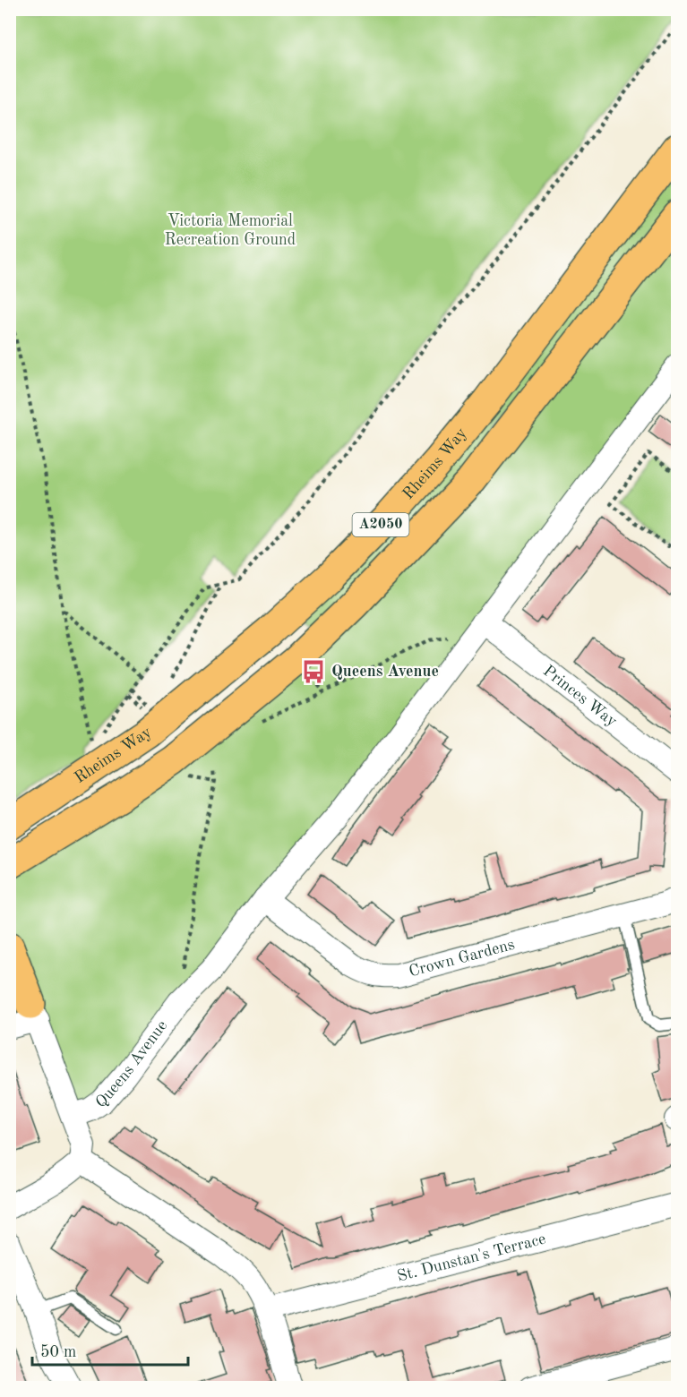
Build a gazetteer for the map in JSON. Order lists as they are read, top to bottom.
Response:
{
  "streets": {
    "main road": ["Rheims Way", "A2050"],
    "street": [
      "Princes Way",
      "Crown Gardens",
      "Queens Avenue",
      "St. Dunstan's Terrace"
    ]
  },
  "crossings": [
    ["Princes Way", "Queens Avenue"],
    ["Crown Gardens", "Queens Avenue"]
  ],
  "parks": ["Victoria Memorial Recreation Ground"],
  "places": {
    "bus stop": ["Queens Avenue"]
  },
  "scale_bar": "50 m"
}
